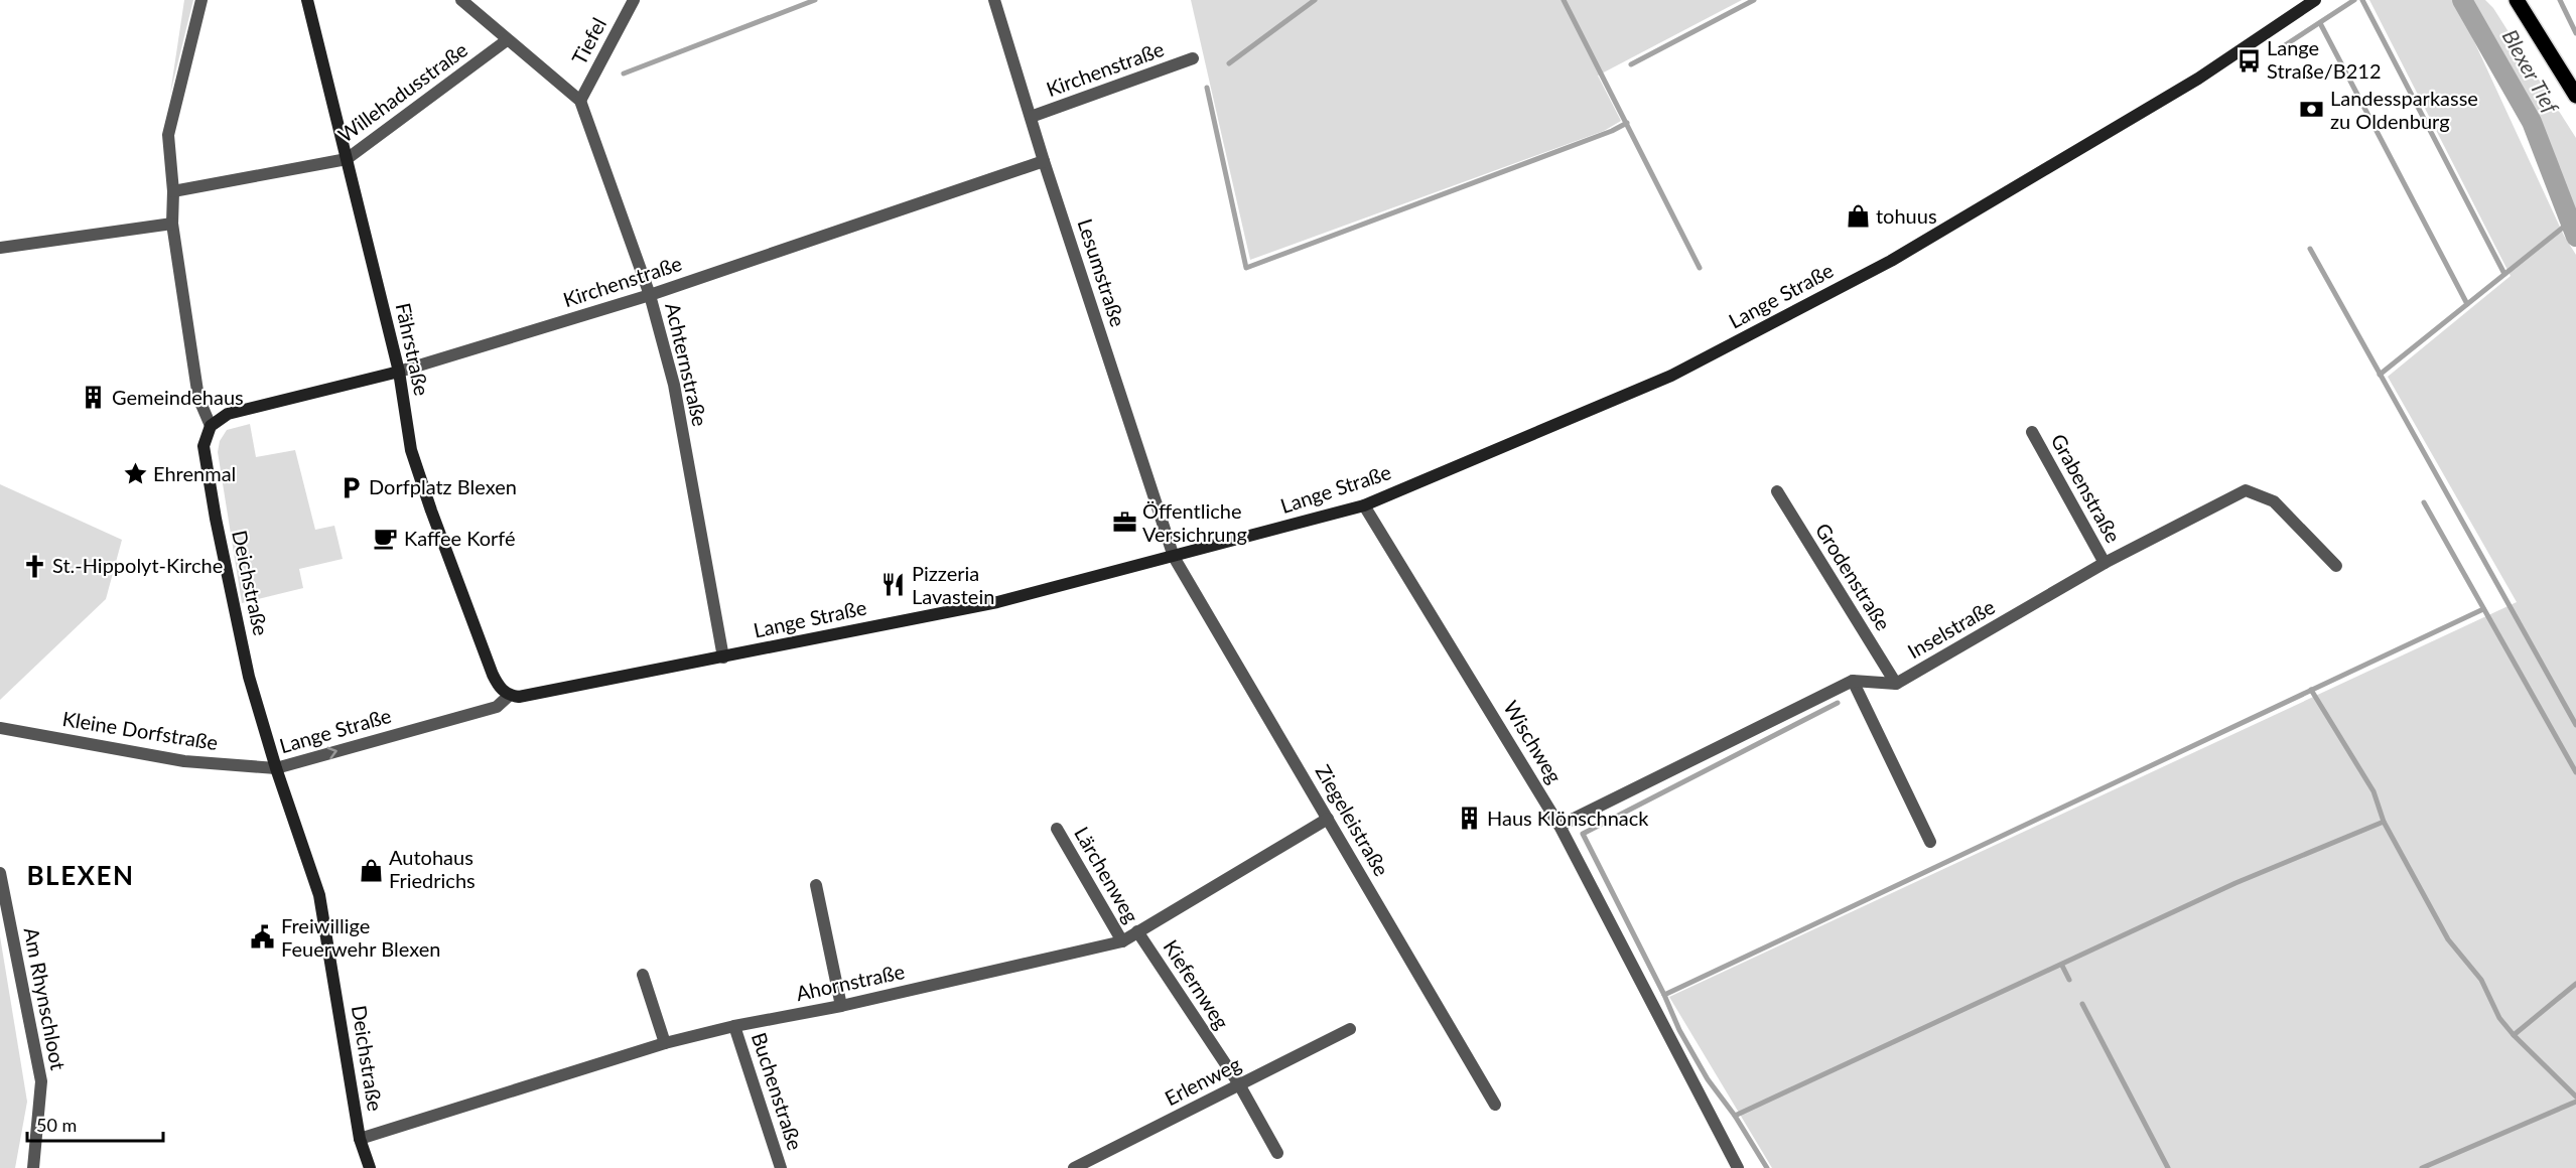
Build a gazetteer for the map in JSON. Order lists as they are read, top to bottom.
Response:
{
  "streets": {
    "street": [
      "Tiefel",
      "Kirchenstraße",
      "Willehadusstraße",
      "Lesumstraße",
      "Lange Straße",
      "Fährstraße",
      "Achternstraße",
      "Grabenstraße",
      "Grodenstraße",
      "Deichstraße",
      "Inselstraße",
      "Kleine Dorfstraße",
      "Wischweg",
      "Ziegeleistraße",
      "Lärchenweg",
      "Ahornstraße",
      "Kiefernweg",
      "Am Rhynschloot",
      "Erlenweg",
      "Buchenstraße"
    ]
  },
  "crossings": [
    ["Tiefel", "Achternstraße"],
    ["Kirchenstraße", "Lesumstraße"],
    ["Kirchenstraße", "Fährstraße"],
    ["Kirchenstraße", "Achternstraße"],
    ["Kirchenstraße", "Deichstraße"],
    ["Willehadusstraße", "Fährstraße"],
    ["Lesumstraße", "Lange Straße"],
    ["Lesumstraße", "Ziegeleistraße"],
    ["Lange Straße", "Fährstraße"],
    ["Lange Straße", "Achternstraße"],
    ["Lange Straße", "Deichstraße"],
    ["Lange Straße", "Kleine Dorfstraße"],
    ["Lange Straße", "Wischweg"],
    ["Lange Straße", "Ziegeleistraße"],
    ["Grabenstraße", "Inselstraße"],
    ["Grodenstraße", "Inselstraße"],
    ["Deichstraße", "Kleine Dorfstraße"],
    ["Deichstraße", "Ahornstraße"],
    ["Ziegeleistraße", "Ahornstraße"],
    ["Lärchenweg", "Ahornstraße"],
    ["Ahornstraße", "Kiefernweg"],
    ["Ahornstraße", "Buchenstraße"],
    ["Kiefernweg", "Erlenweg"]
  ],
  "districts": ["BLEXEN"],
  "water": ["Blexer Tief"],
  "places": {
    "bus stop": ["Lange Straße/B212"],
    "bank": ["Landessparkasse zu Oldenburg"],
    "shop": ["tohuus", "Autohaus Friedrichs"],
    "building": ["Gemeindehaus", "Haus Klönschnack"],
    "place": ["Ehrenmal"],
    "parking": ["Dorfplatz Blexen"],
    "office": ["Öffentliche Versichrung"],
    "cafe": ["Kaffee Korfé"],
    "church": ["St.-Hippolyt-Kirche"],
    "restaurant": ["Pizzeria Lavastein"],
    "public building": ["Freiwillige Feuerwehr Blexen"]
  },
  "scale_bar": "50 m"
}
